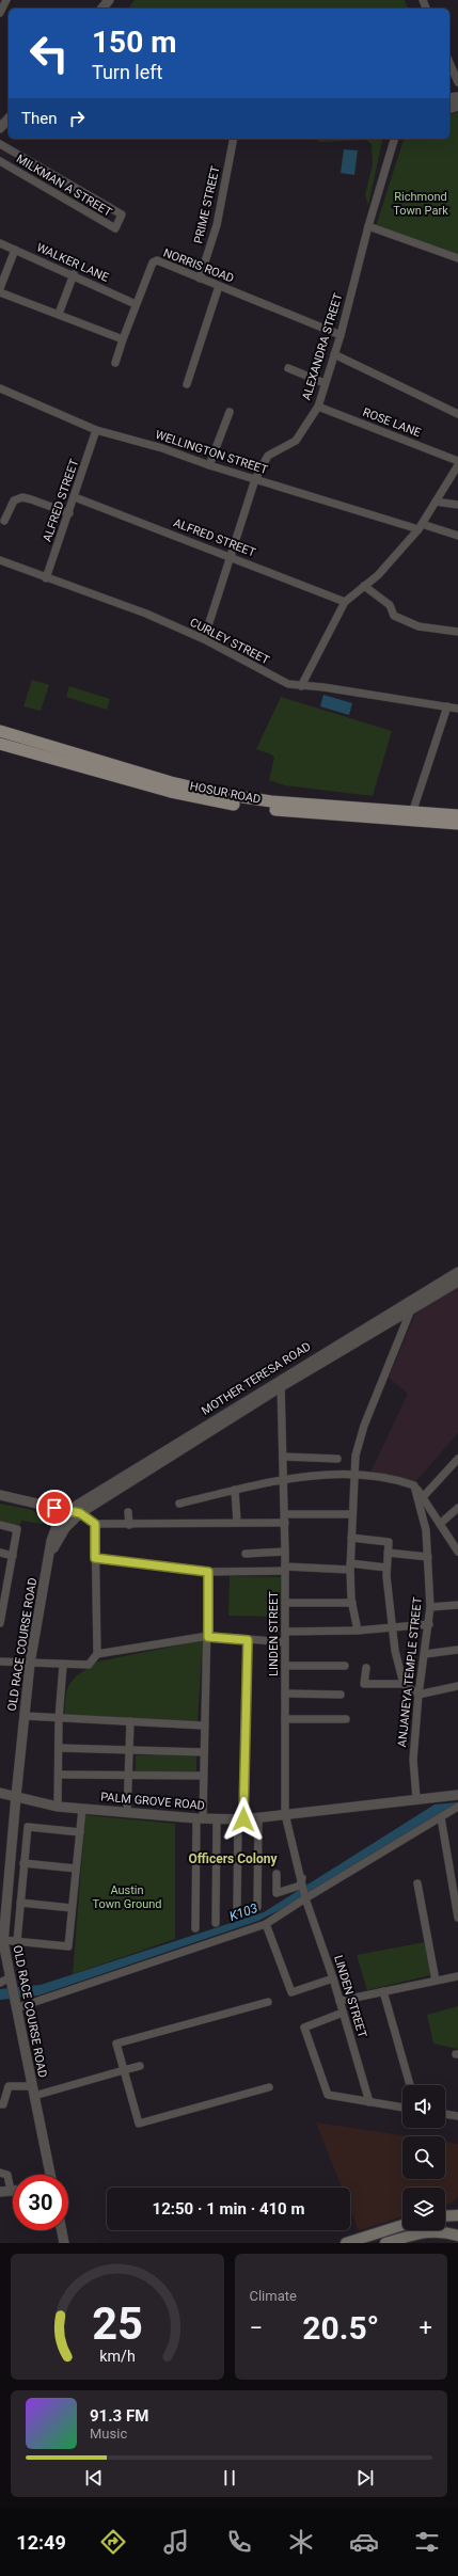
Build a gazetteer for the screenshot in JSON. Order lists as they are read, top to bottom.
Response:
{
  "streets": {
    "main road": ["HOSUR ROAD"],
    "street": [
      "MILKMAN A STREET",
      "PRIME STREET",
      "WALKER LANE",
      "NORRIS ROAD",
      "ALEXANDRA STREET",
      "ROSE LANE",
      "WELLINGTON STREET",
      "ALFRED STREET",
      "CURLEY STREET",
      "MOTHER TERESA ROAD",
      "LINDEN STREET",
      "OLD RACE COURSE ROAD",
      "ANJANEYA TEMPLE STREET",
      "PALM GROVE ROAD"
    ]
  },
  "crossings": [
    ["PRIME STREET", "NORRIS ROAD"],
    ["WALKER LANE", "NORRIS ROAD"],
    ["NORRIS ROAD", "ALEXANDRA STREET"],
    ["ALEXANDRA STREET", "ROSE LANE"],
    ["ALEXANDRA STREET", "WELLINGTON STREET"],
    ["ALEXANDRA STREET", "ALFRED STREET"],
    ["ALEXANDRA STREET", "CURLEY STREET"],
    ["WELLINGTON STREET", "ALFRED STREET"],
    ["ALFRED STREET", "CURLEY STREET"],
    ["MOTHER TERESA ROAD", "LINDEN STREET"],
    ["MOTHER TERESA ROAD", "OLD RACE COURSE ROAD"],
    ["LINDEN STREET", "PALM GROVE ROAD"],
    ["OLD RACE COURSE ROAD", "PALM GROVE ROAD"],
    ["ANJANEYA TEMPLE STREET", "PALM GROVE ROAD"]
  ],
  "districts": ["Officers Colony"],
  "water": ["K103"],
  "parks": ["Richmond Town Park", "Austin Town Ground"],
  "page": {
    "turn": ["150 m", "Turn left"],
    "then": "Then",
    "limit": "30",
    "trip": "12:50 · 1 min · 410 m",
    "tile": "Climate",
    "heat": ["−", "20.5°", "+"],
    "song": ["91.3 FM", "Music"],
    "tabs": "12:49",
    "gauge": ["25", "km/h"]
  }
}
